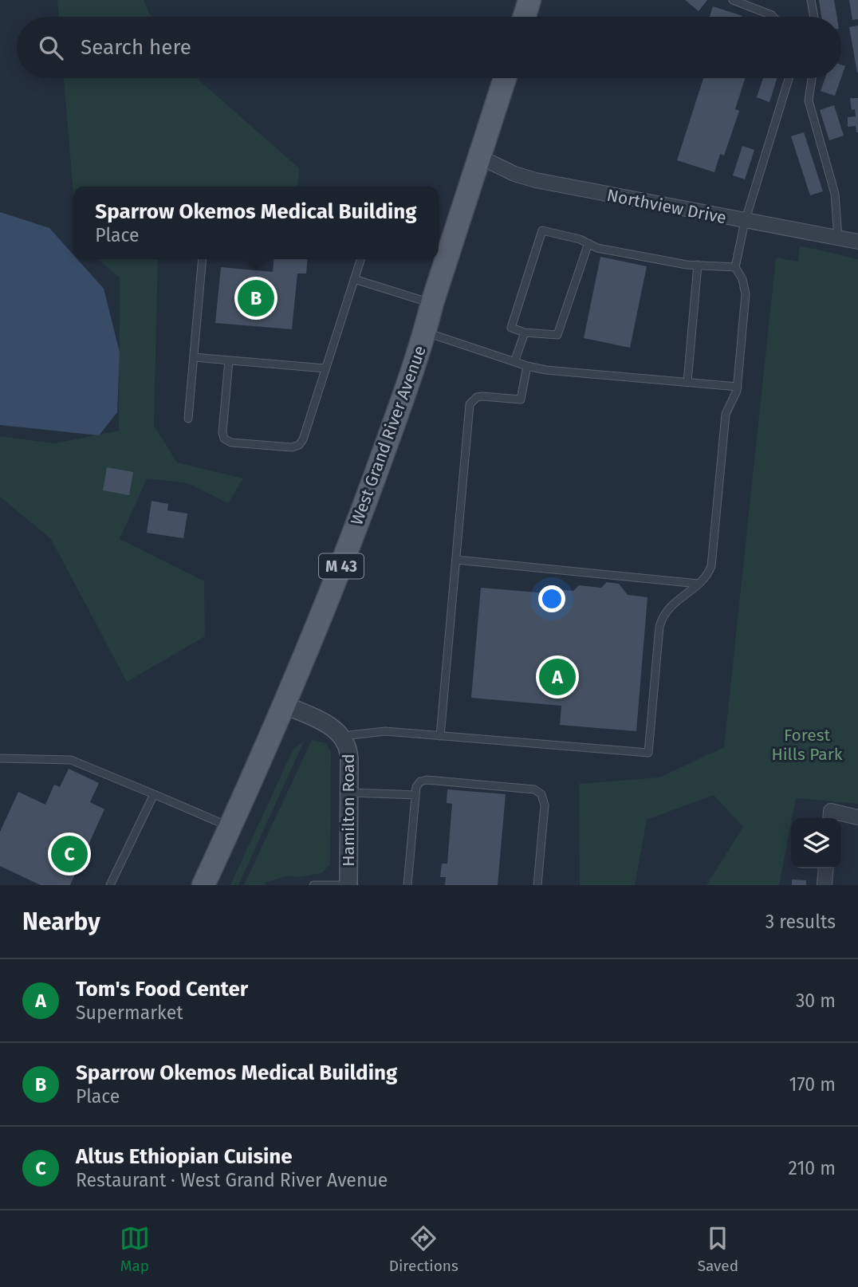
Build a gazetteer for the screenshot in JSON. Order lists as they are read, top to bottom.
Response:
{
  "streets": {
    "main road": ["West Grand River Avenue", "M 43"],
    "street": ["Northview Drive", "Hamilton Road"]
  },
  "crossings": [
    ["Northview Drive", "West Grand River Avenue"],
    ["West Grand River Avenue", "Hamilton Road"]
  ],
  "parks": ["Forest Hills Park"],
  "page": {
    "search": "Search here",
    "popup": ["Sparrow Okemos Medical Building", "Place"],
    "pins": ["B", "A", "C"],
    "heading": ["Nearby", "3 results"],
    "list": [
      {
        "mark": "A",
        "name": "Tom's Food Center",
        "note": "Supermarket",
        "value": "30 m"
      },
      {
        "mark": "B",
        "name": "Sparrow Okemos Medical Building",
        "note": "Place",
        "value": "170 m"
      },
      {
        "mark": "C",
        "name": "Altus Ethiopian Cuisine",
        "note": "Restaurant · West Grand River Avenue",
        "value": "210 m"
      }
    ],
    "nav": ["Map", "Directions", "Saved"]
  }
}
